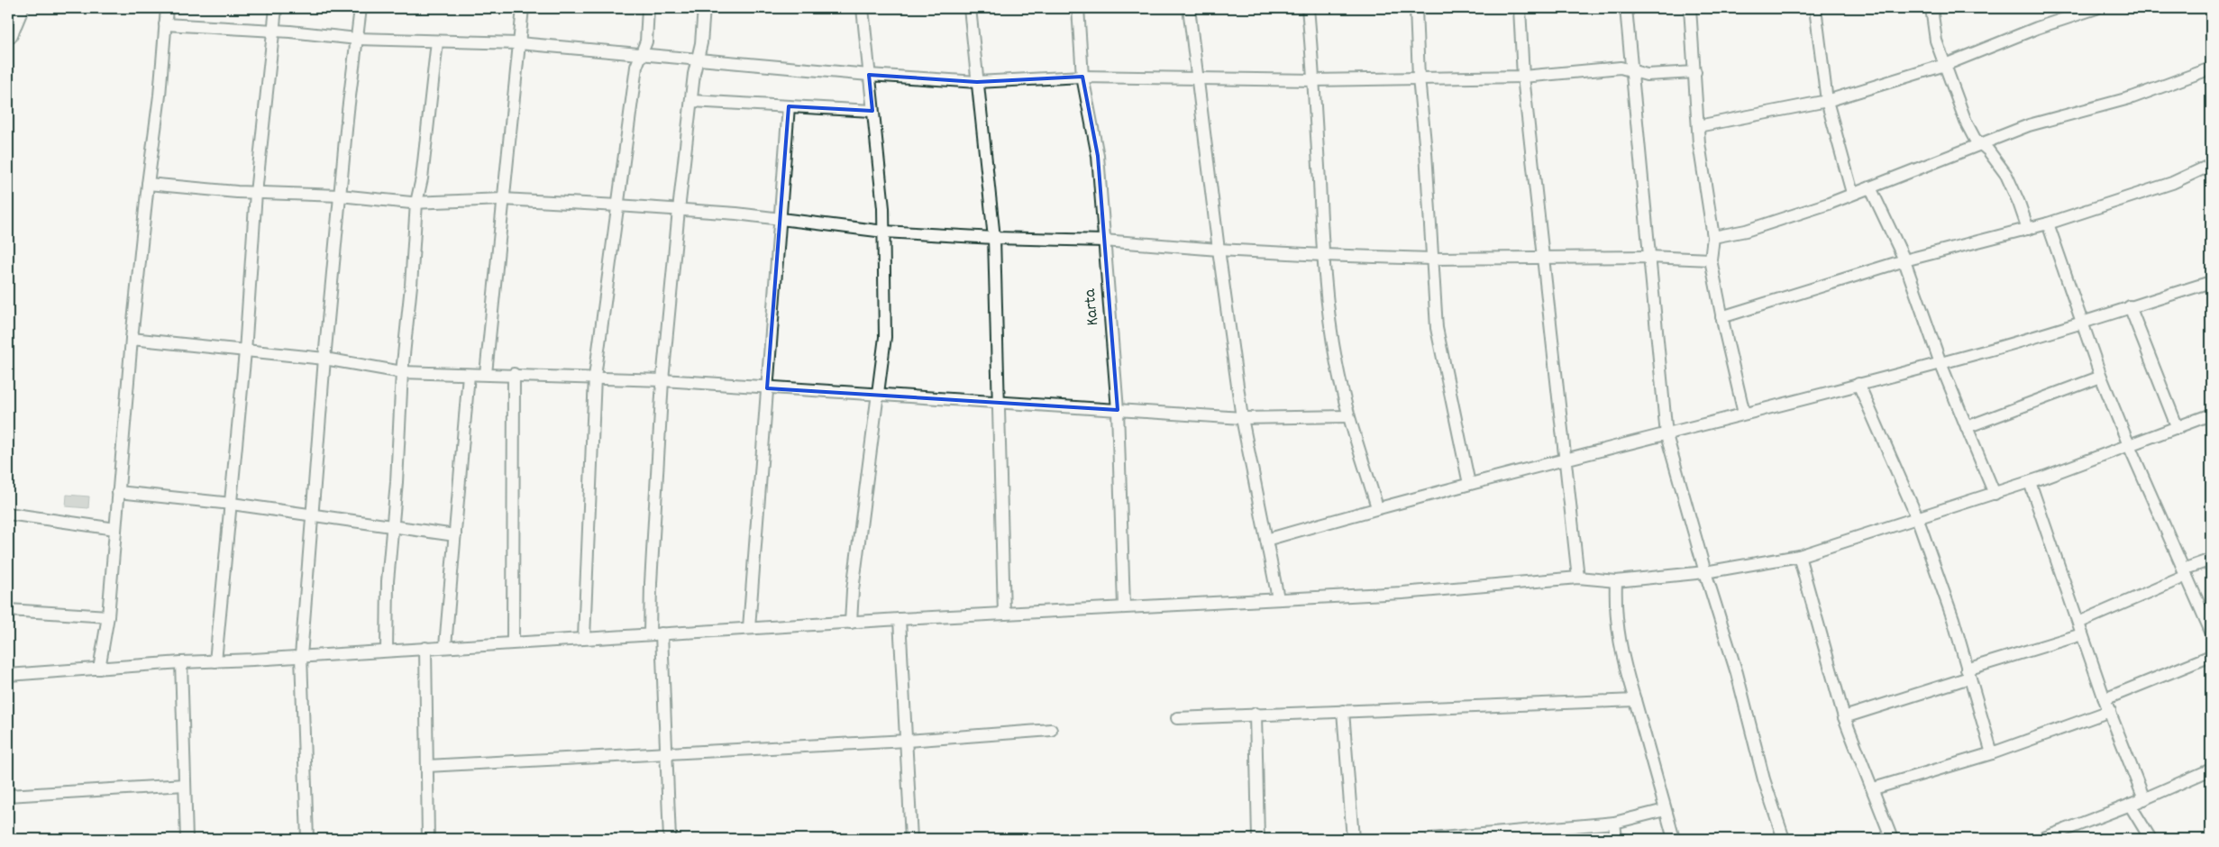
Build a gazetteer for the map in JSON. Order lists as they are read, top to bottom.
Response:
{
  "streets": {
    "street": ["Karta"]
  }
}
